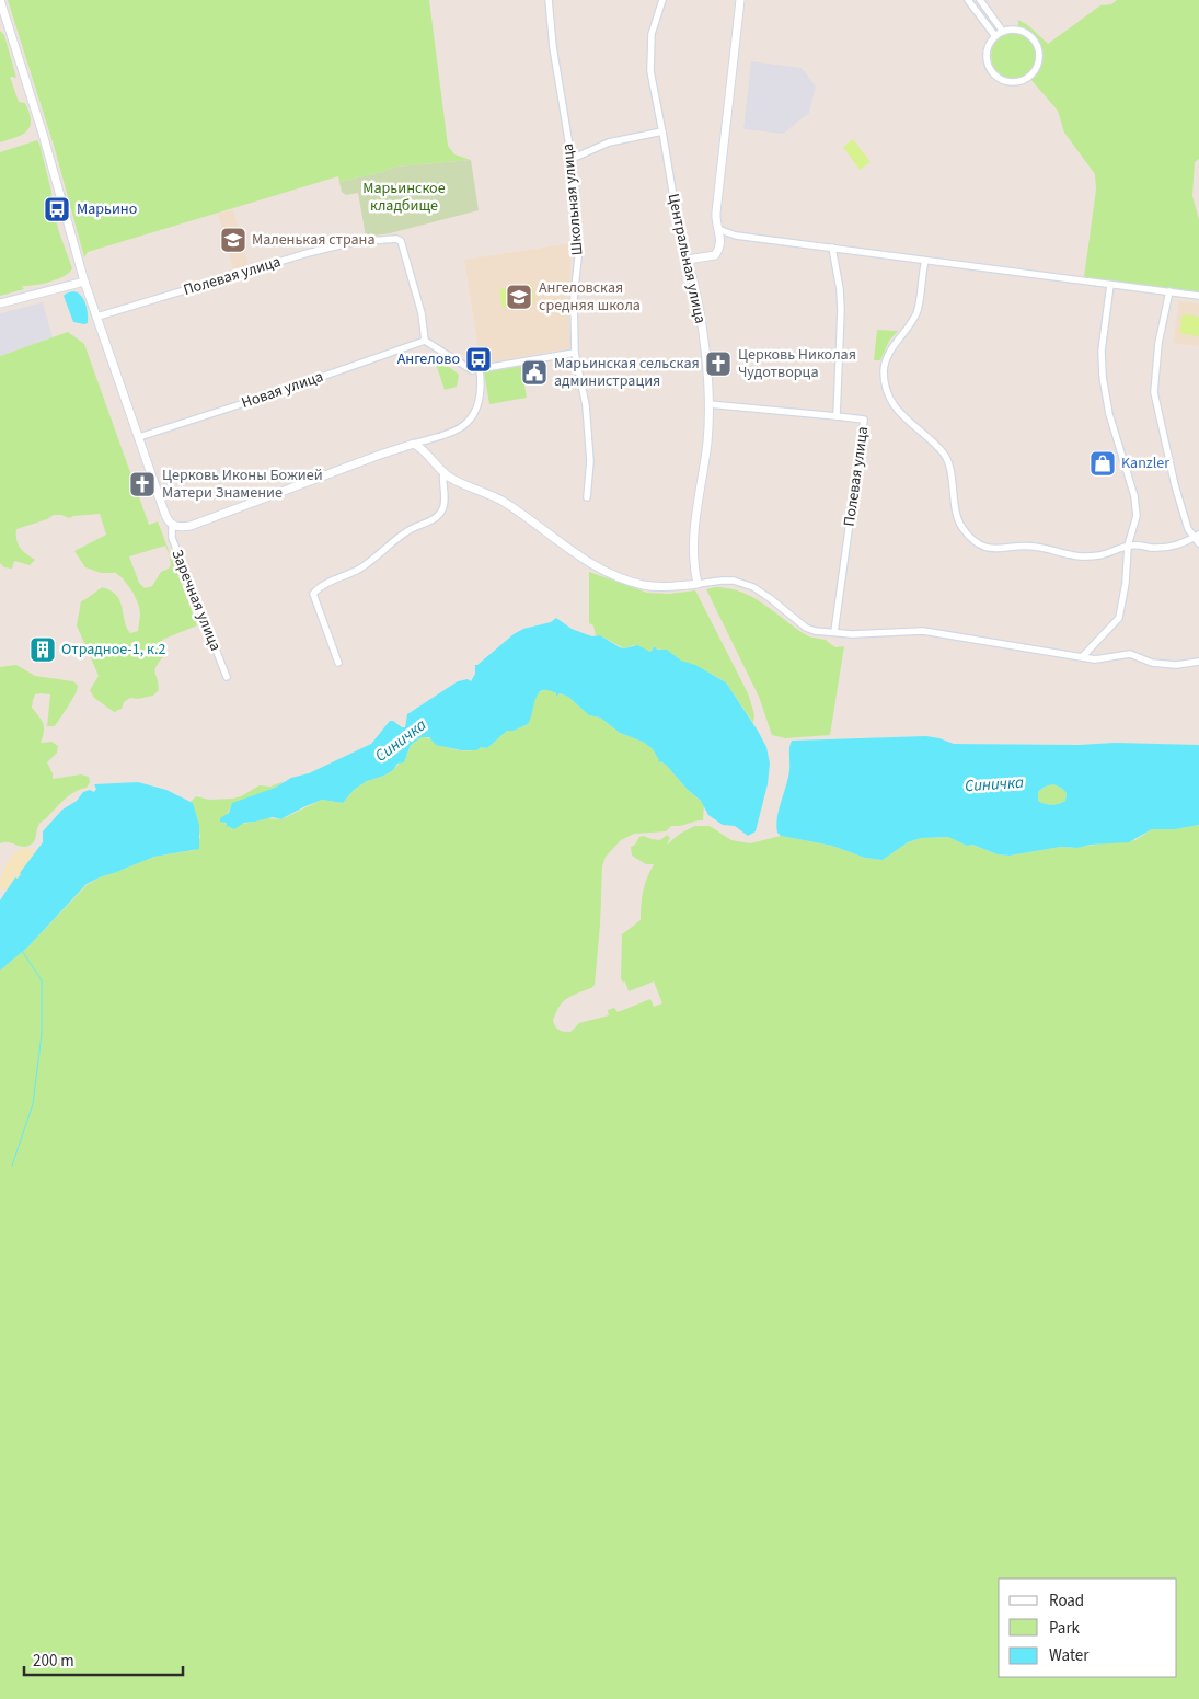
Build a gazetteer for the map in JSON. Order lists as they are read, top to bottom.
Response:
{
  "streets": {
    "street": [
      "Школьная улица",
      "Центральная улица",
      "Полевая улица",
      "Новая улица",
      "Заречная улица"
    ]
  },
  "crossings": [
    ["Полевая улица", "Новая улица"]
  ],
  "water": ["Синичка"],
  "parks": ["Марьинское кладбище"],
  "places": {
    "bus stop": ["Марьино", "Ангелово"],
    "school or university": ["Маленькая страна", "Ангеловская средняя школа"],
    "church": ["Церковь Николая Чудотворца", "Церковь Иконы Божией Матери Знамение"],
    "public building": ["Марьинская сельская администрация"],
    "shop": ["Kanzler"],
    "building": ["Отрадное-1, к.2"]
  },
  "legend": ["Road", "Park", "Water"],
  "scale_bar": "200 m"
}
